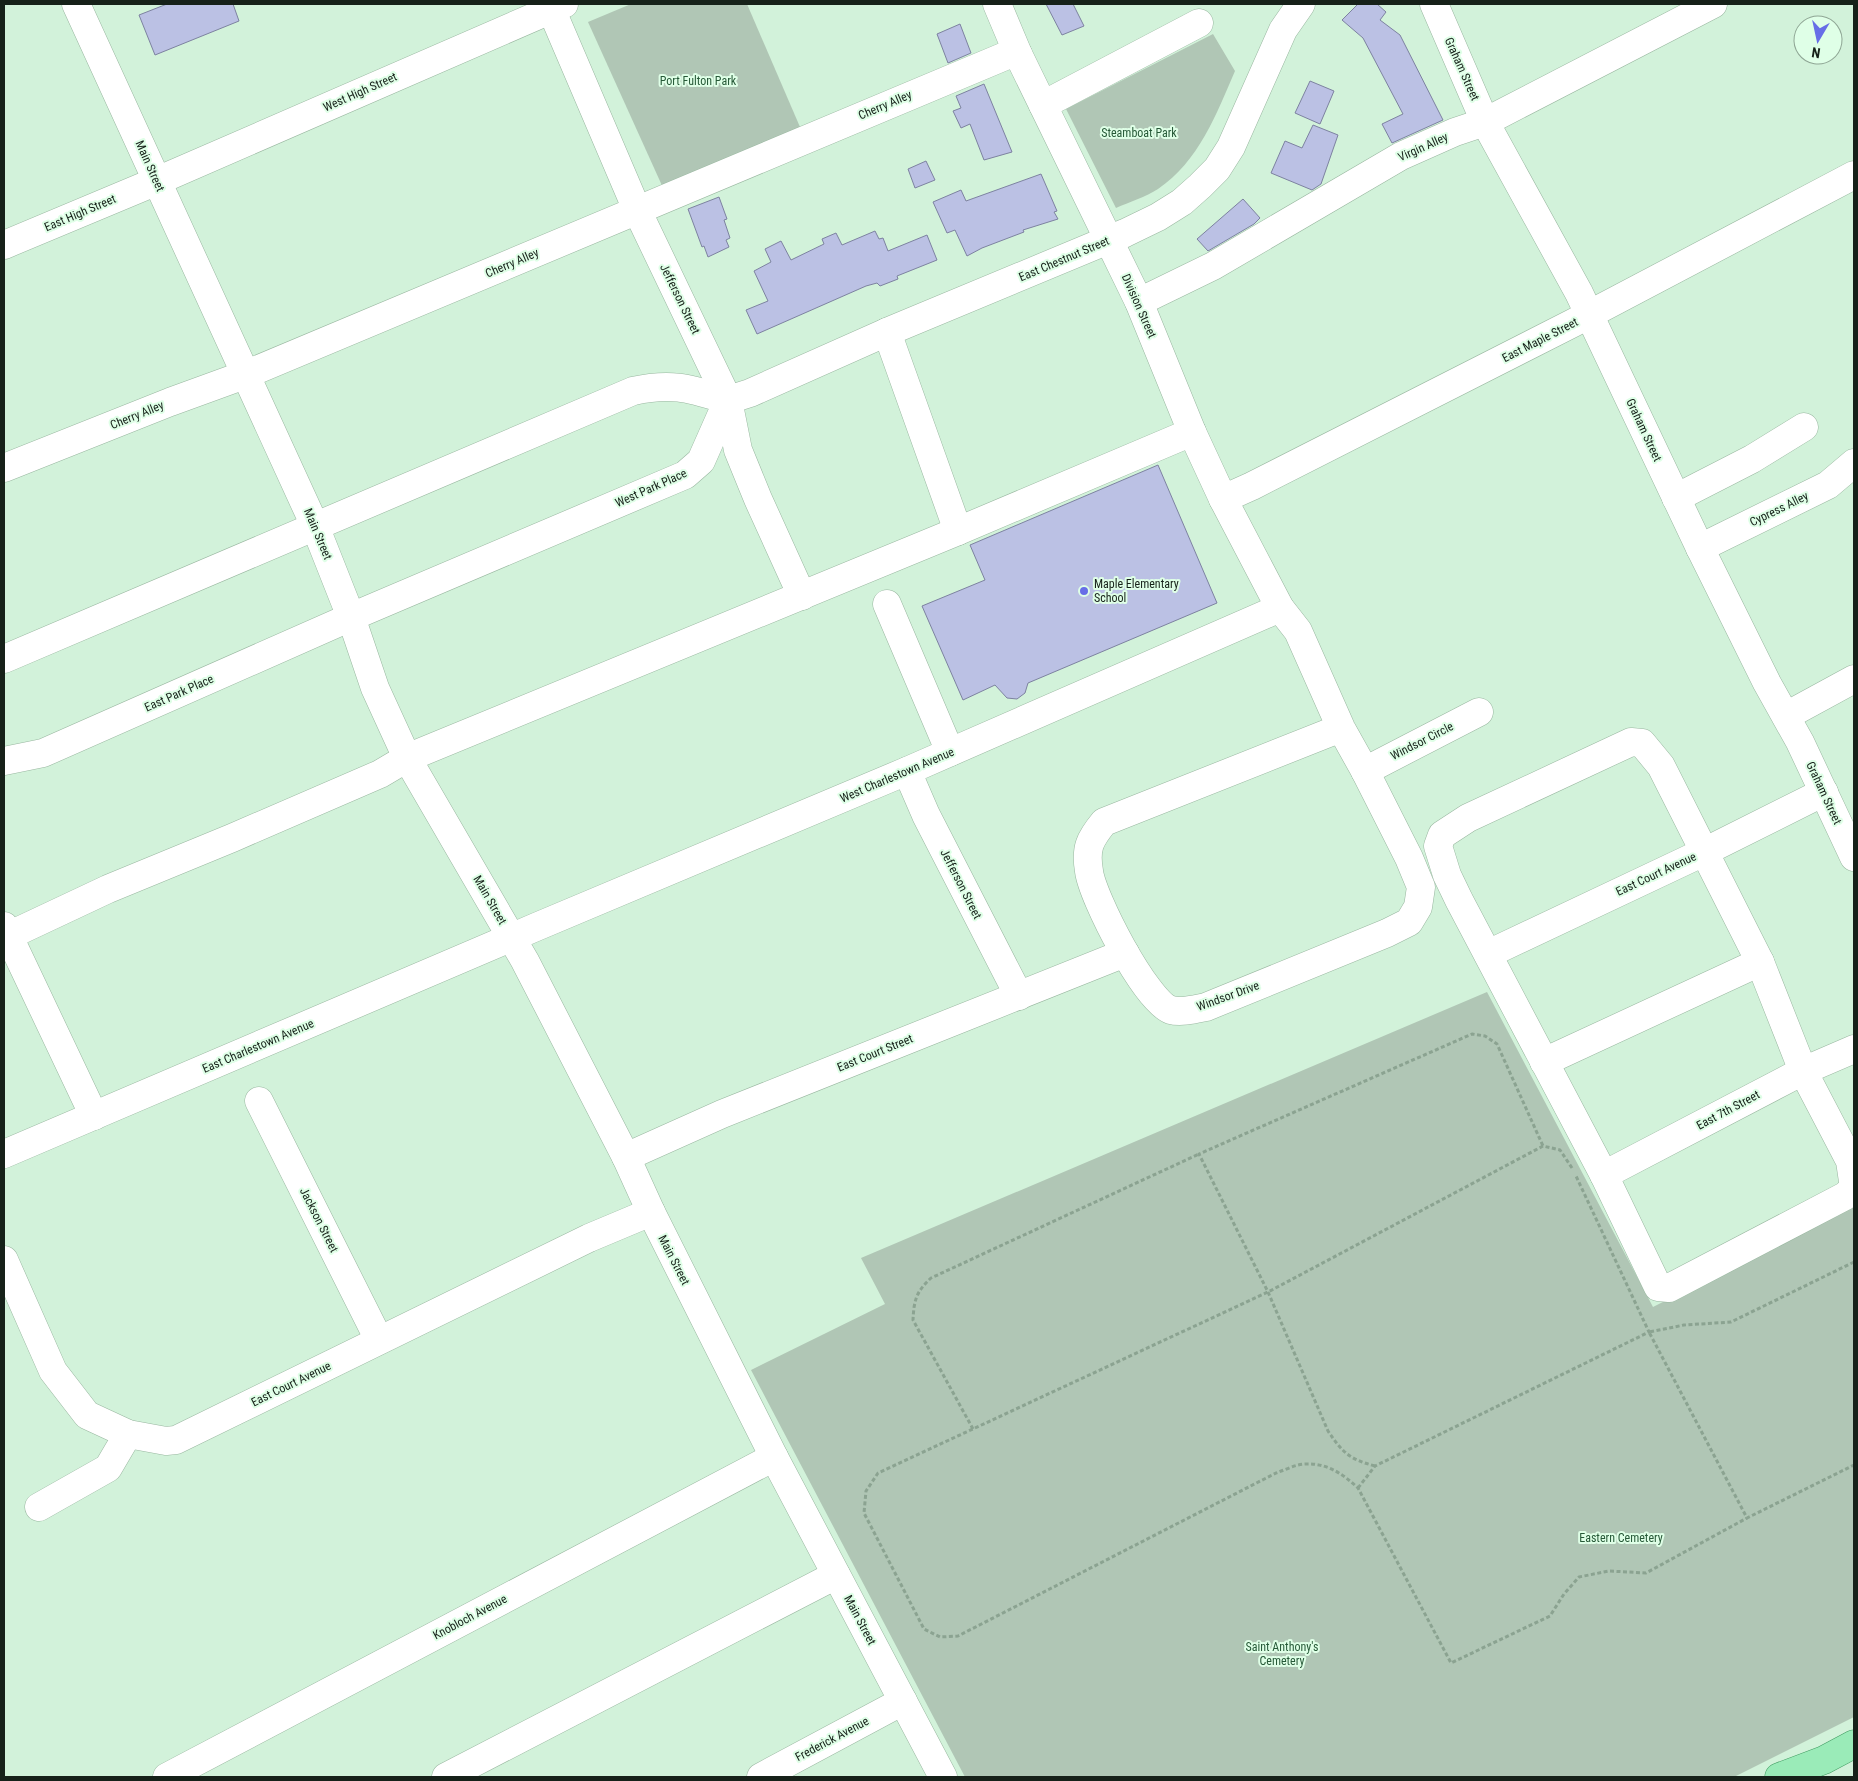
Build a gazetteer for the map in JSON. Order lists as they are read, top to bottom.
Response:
{
  "streets": {
    "street": [
      "Graham Street",
      "West High Street",
      "Cherry Alley",
      "Virgin Alley",
      "Main Street",
      "East High Street",
      "East Chestnut Street",
      "Jefferson Street",
      "Division Street",
      "East Maple Street",
      "West Park Place",
      "Cypress Alley",
      "East Park Place",
      "Windsor Circle",
      "West Charlestown Avenue",
      "East Court Avenue",
      "Windsor Drive",
      "East Charlestown Avenue",
      "East Court Street",
      "East 7th Street",
      "Jackson Street",
      "Knobloch Avenue",
      "Frederick Avenue"
    ]
  },
  "crossings": [
    ["Graham Street", "Virgin Alley"],
    ["Graham Street", "East Maple Street"],
    ["Graham Street", "Cypress Alley"],
    ["Graham Street", "East Court Avenue"],
    ["West High Street", "Main Street"],
    ["West High Street", "East High Street"],
    ["West High Street", "Jefferson Street"],
    ["Cherry Alley", "Main Street"],
    ["Cherry Alley", "Jefferson Street"],
    ["Cherry Alley", "Division Street"],
    ["Virgin Alley", "Division Street"],
    ["Main Street", "East High Street"],
    ["Main Street", "West Park Place"],
    ["Main Street", "East Park Place"],
    ["Main Street", "West Charlestown Avenue"],
    ["Main Street", "East Court Avenue"],
    ["Main Street", "East Charlestown Avenue"],
    ["Main Street", "East Court Street"],
    ["Main Street", "Knobloch Avenue"],
    ["Main Street", "Frederick Avenue"],
    ["East Chestnut Street", "Jefferson Street"],
    ["East Chestnut Street", "Division Street"],
    ["East Chestnut Street", "West Park Place"],
    ["Jefferson Street", "West Park Place"],
    ["Jefferson Street", "West Charlestown Avenue"],
    ["Jefferson Street", "East Court Street"],
    ["Division Street", "East Maple Street"],
    ["Division Street", "West Charlestown Avenue"],
    ["Division Street", "Windsor Drive"],
    ["West Park Place", "East Park Place"],
    ["Windsor Circle", "Windsor Drive"],
    ["West Charlestown Avenue", "Windsor Drive"],
    ["West Charlestown Avenue", "East Charlestown Avenue"],
    ["East Court Avenue", "Jackson Street"],
    ["Windsor Drive", "East Court Street"]
  ],
  "parks": [
    "Port Fulton Park",
    "Steamboat Park",
    "Eastern Cemetery",
    "Saint Anthony's Cemetery"
  ],
  "places": ["Maple Elementary School"],
  "north": "bottom"
}
